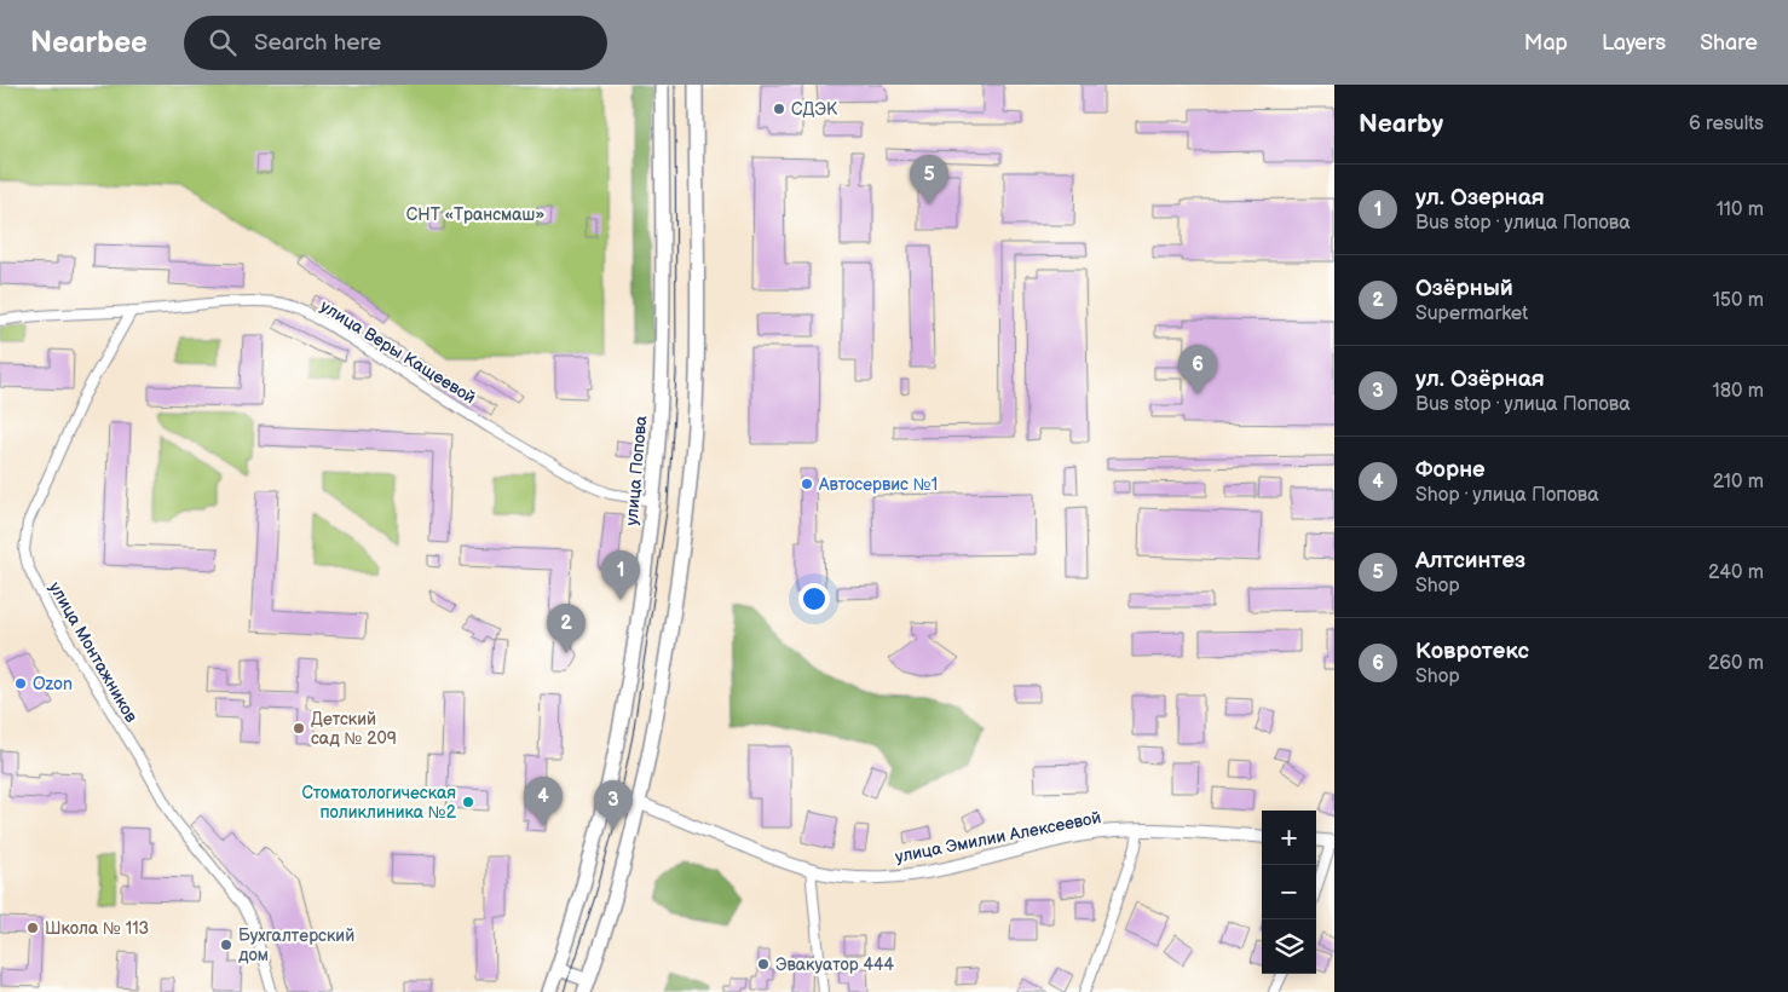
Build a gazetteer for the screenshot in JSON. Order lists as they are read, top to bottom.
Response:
{
  "streets": {
    "main road": ["улица Попова"],
    "street": ["улица Веры Кащеевой", "улица Монтажников", "улица Эмилии Алексеевой"]
  },
  "crossings": [
    ["улица Веры Кащеевой", "улица Попова"],
    ["улица Веры Кащеевой", "улица Монтажников"]
  ],
  "parks": ["СНТ «Трансмаш»"],
  "places": [
    "СДЭК",
    "Автосервис №1",
    "Ozon",
    "Детский сад № 209",
    "Стоматологическая поликлиника №2",
    "Школа № 113",
    "Бухгалтерский дом",
    "Эвакуатор 444"
  ],
  "page": {
    "header": "Nearbee",
    "search": "Search here",
    "nav": ["Map", "Layers", "Share"],
    "heading": ["Nearby", "6 results"],
    "pins": [
      "5",
      "6",
      "1",
      "2",
      "4",
      "3"
    ],
    "list": [
      {
        "mark": "1",
        "name": "ул. Озерная",
        "note": "Bus stop · улица Попова",
        "value": "110 m"
      },
      {
        "mark": "2",
        "name": "Озёрный",
        "note": "Supermarket",
        "value": "150 m"
      },
      {
        "mark": "3",
        "name": "ул. Озёрная",
        "note": "Bus stop · улица Попова",
        "value": "180 m"
      },
      {
        "mark": "4",
        "name": "Форне",
        "note": "Shop · улица Попова",
        "value": "210 m"
      },
      {
        "mark": "5",
        "name": "Алтсинтез",
        "note": "Shop",
        "value": "240 m"
      },
      {
        "mark": "6",
        "name": "Ковротекс",
        "note": "Shop",
        "value": "260 m"
      }
    ],
    "map_buttons": ["+", "−"]
  }
}
